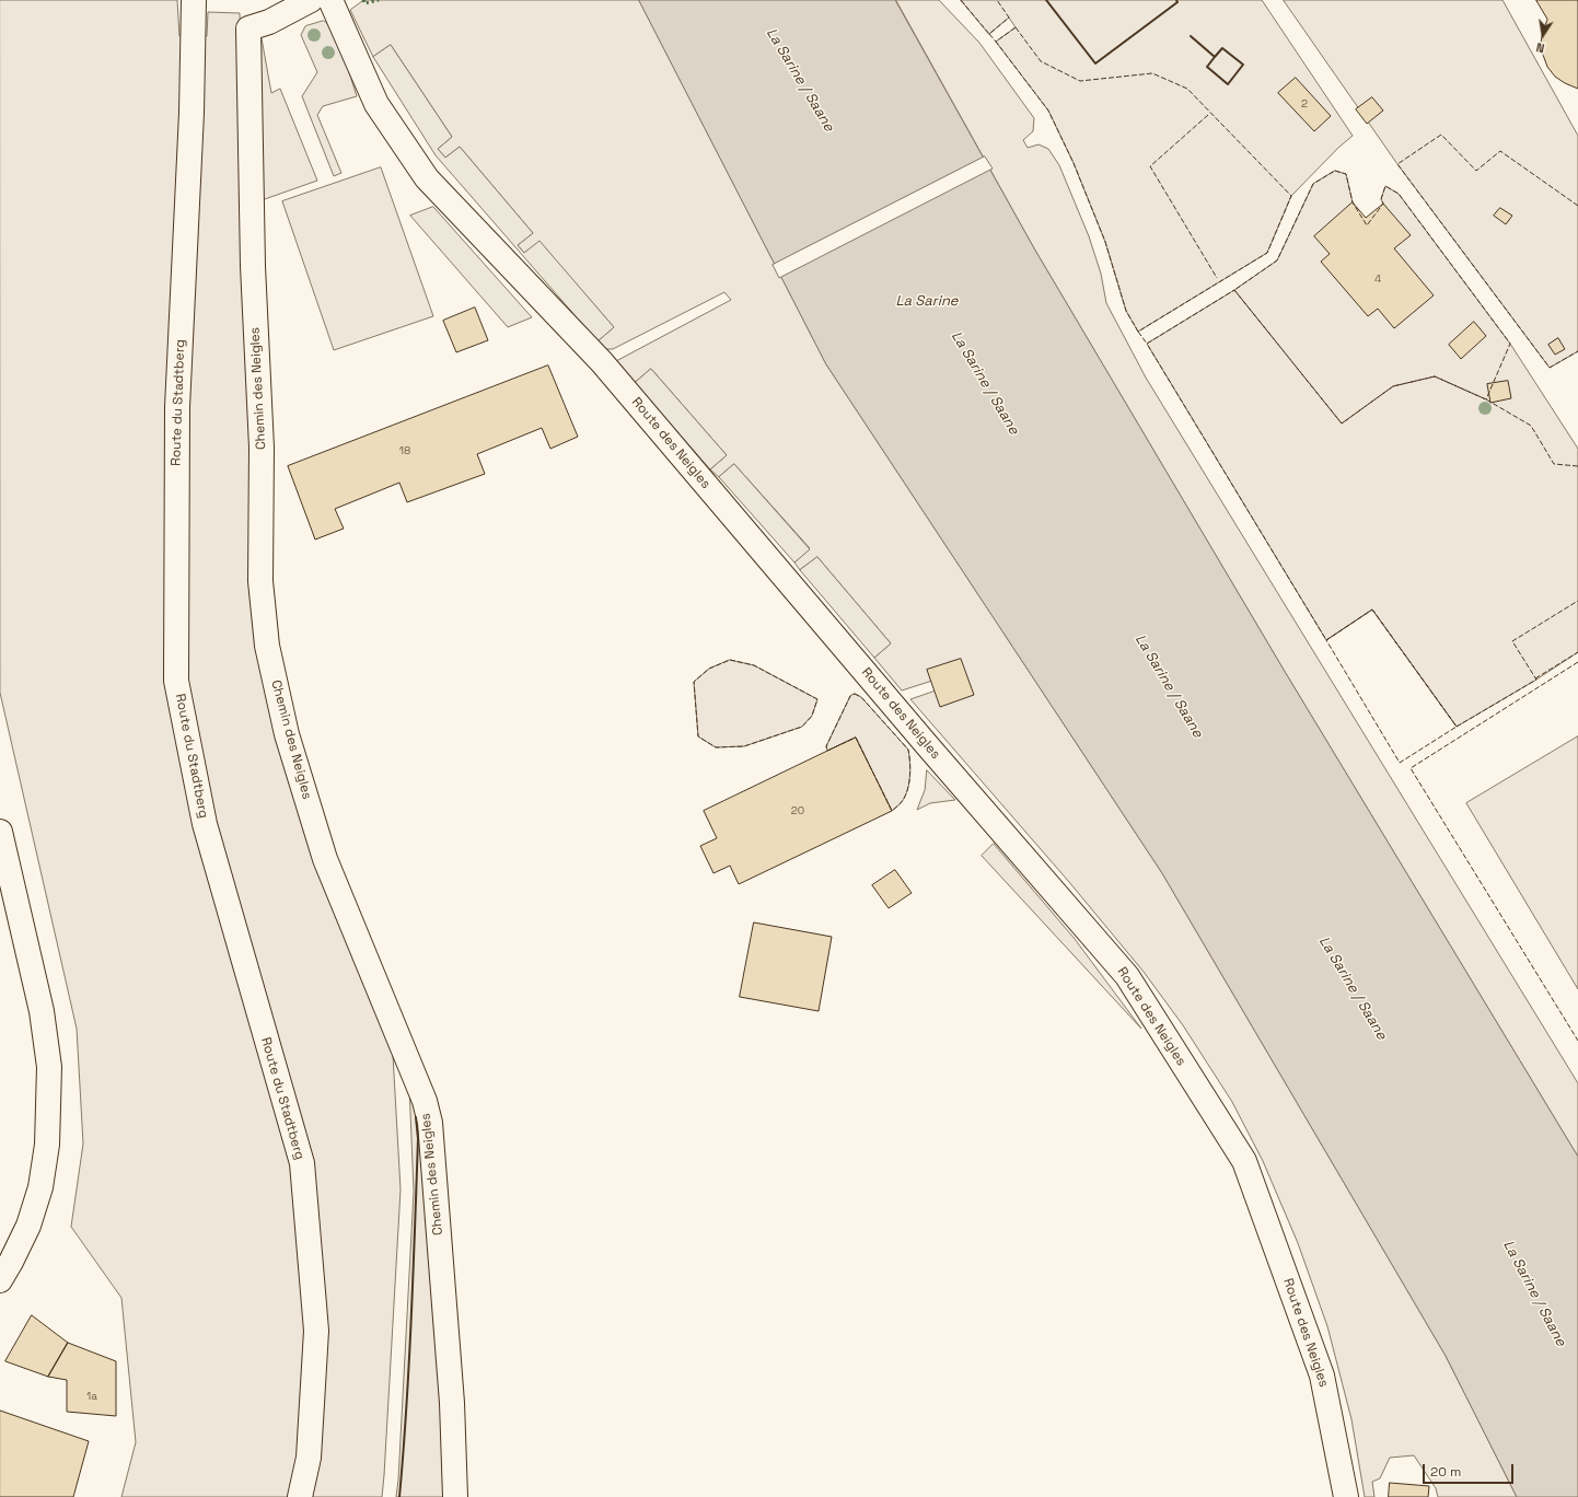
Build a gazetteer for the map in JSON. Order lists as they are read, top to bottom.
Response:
{
  "streets": {
    "street": ["Chemin des Neigles", "Route du Stadtberg", "Route des Neigles"]
  },
  "water": ["La Sarine / Saane", "La Sarine"],
  "house_numbers": [
    "2",
    "4",
    "18",
    "20",
    "1a"
  ],
  "scale_bar": "20 m",
  "north": "bottom"
}
